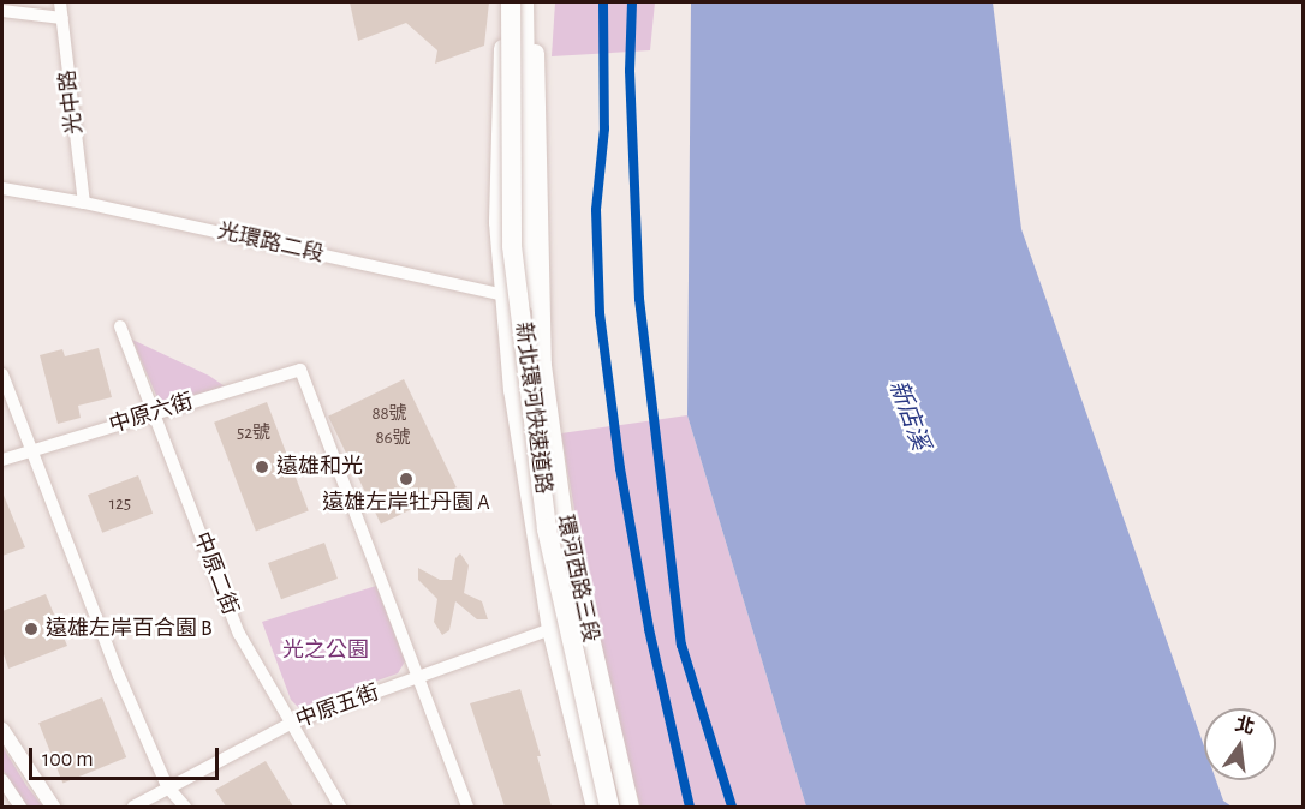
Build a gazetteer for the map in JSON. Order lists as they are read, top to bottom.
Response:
{
  "streets": {
    "highway": ["新北環河快速道路"],
    "main road": ["環河西路三段"],
    "street": [
      "光中路",
      "光環路二段",
      "中原六街",
      "中原二街",
      "中原五街"
    ]
  },
  "crossings": [
    ["光中路", "光環路二段"],
    ["光環路二段", "新北環河快速道路"],
    ["光環路二段", "環河西路三段"],
    ["新北環河快速道路", "環河西路三段"],
    ["中原六街", "中原二街"],
    ["中原六街", "中原五街"],
    ["中原二街", "中原五街"],
    ["環河西路三段", "中原五街"]
  ],
  "water": ["新店溪"],
  "parks": ["光之公園"],
  "places": ["遠雄和光", "遠雄左岸牡丹園 A", "遠雄左岸百合園 B"],
  "house_numbers": [
    "88號",
    "52號",
    "86號",
    "125"
  ],
  "scale_bar": "100 m",
  "north": "top"
}
